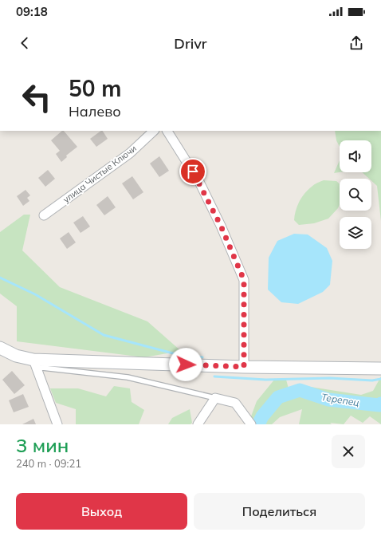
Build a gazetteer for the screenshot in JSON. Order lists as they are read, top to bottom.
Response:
{
  "streets": {
    "street": ["улица Чистые Ключи"]
  },
  "water": ["Терепец"],
  "page": {
    "status": "09:18",
    "header": "Drivr",
    "turn": ["50 m", "Налево"],
    "heading": ["3 мин", "240 m · 09:21"],
    "buttons": ["Выход", "Поделиться"]
  }
}
